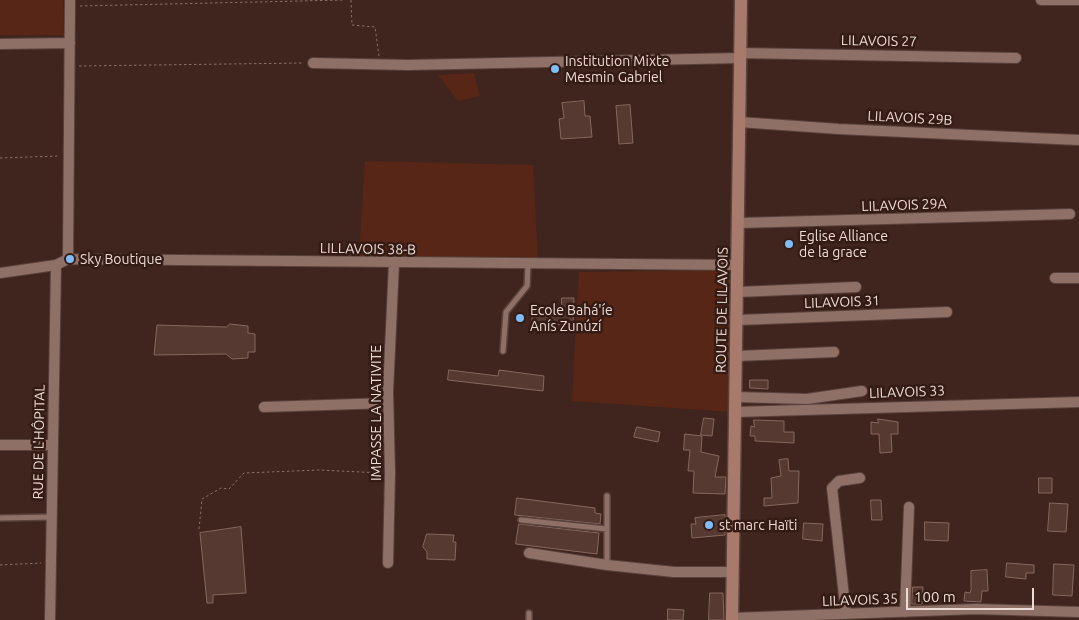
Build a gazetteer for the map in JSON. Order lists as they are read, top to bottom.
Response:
{
  "streets": {
    "main road": ["ROUTE DE LILAVOIS"],
    "street": [
      "LILAVOIS 27",
      "LILAVOIS 29B",
      "LILAVOIS 29A",
      "LILLAVOIS 38-B",
      "LILAVOIS 31",
      "LILAVOIS 33",
      "IMPASSE LA NATIVITE",
      "RUE DE L'HÔPITAL",
      "LILAVOIS 35"
    ]
  },
  "crossings": [
    ["LILAVOIS 27", "ROUTE DE LILAVOIS"],
    ["LILAVOIS 29B", "ROUTE DE LILAVOIS"],
    ["LILAVOIS 29A", "ROUTE DE LILAVOIS"],
    ["LILLAVOIS 38-B", "ROUTE DE LILAVOIS"],
    ["LILLAVOIS 38-B", "IMPASSE LA NATIVITE"],
    ["LILLAVOIS 38-B", "RUE DE L'HÔPITAL"],
    ["LILAVOIS 31", "ROUTE DE LILAVOIS"],
    ["ROUTE DE LILAVOIS", "LILAVOIS 33"],
    ["ROUTE DE LILAVOIS", "LILAVOIS 35"]
  ],
  "places": [
    "Institution Mixte Mesmin Gabriel",
    "Eglise Alliance de la grace",
    "Sky Boutique",
    "Ecole Bahá'íe Anís Zunúzí",
    "st marc Haïti"
  ],
  "scale_bar": "100 m"
}
